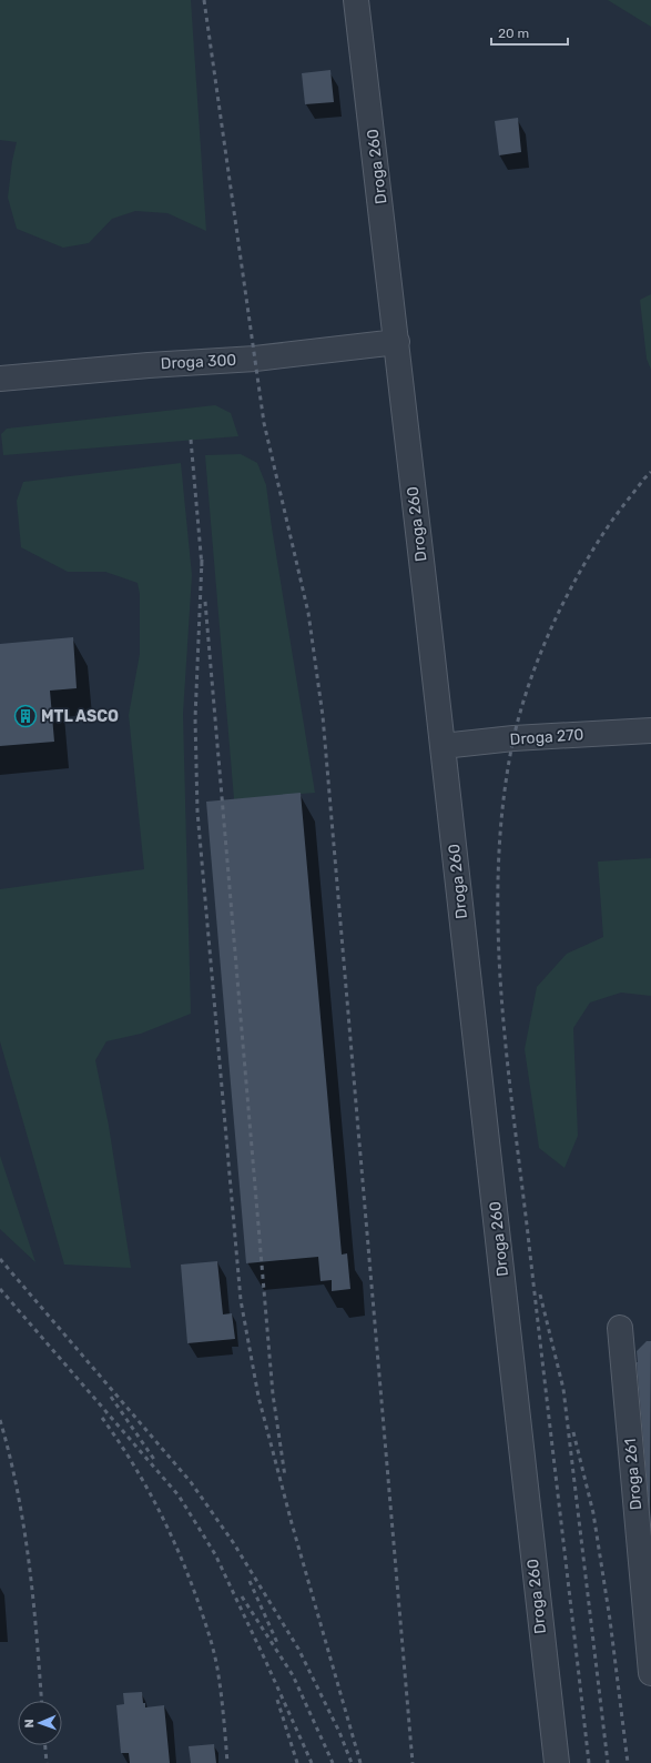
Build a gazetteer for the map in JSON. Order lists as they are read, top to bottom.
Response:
{
  "streets": {
    "lane": [
      "Droga 260",
      "Droga 300",
      "Droga 270",
      "Droga 261"
    ]
  },
  "crossings": [
    ["Droga 260", "Droga 300"],
    ["Droga 260", "Droga 270"]
  ],
  "places": {
    "building": ["MTL ASCO"]
  },
  "scale_bar": "20 m",
  "north": "left"
}
